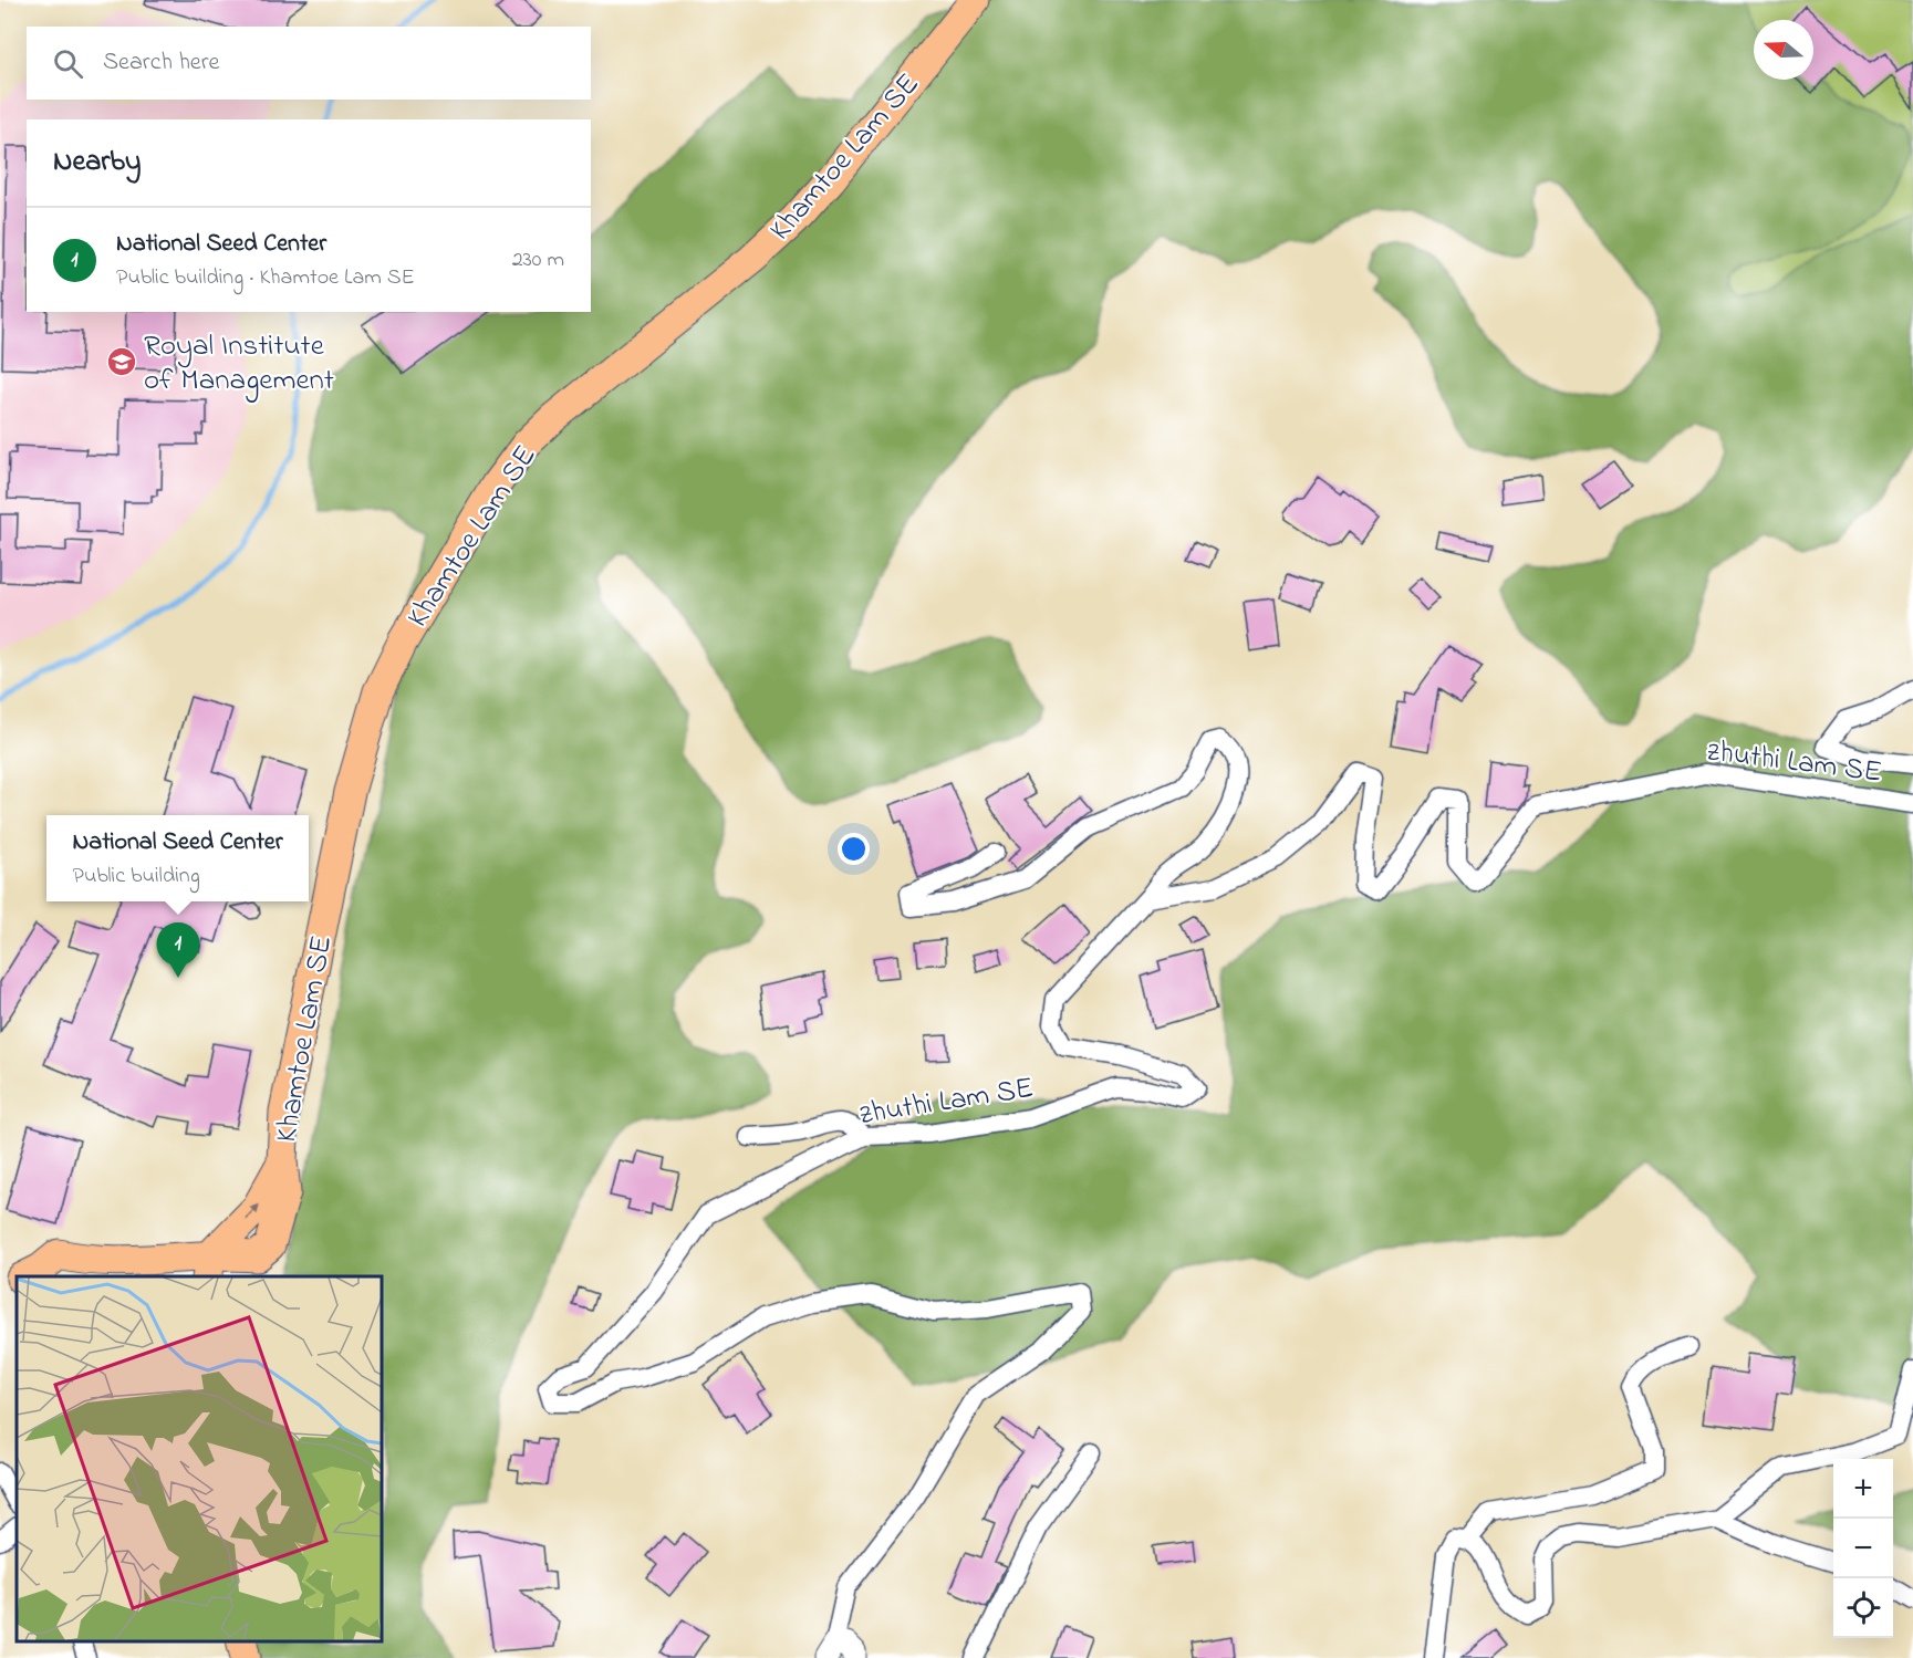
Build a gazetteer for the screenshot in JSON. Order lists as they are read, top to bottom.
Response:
{
  "streets": {
    "main road": ["Khamtoe Lam SE"],
    "street": ["zhuthi Lam SE"]
  },
  "places": {
    "school or university": ["Royal Institute of Management"]
  },
  "north": "left",
  "page": {
    "search": "Search here",
    "heading": "Nearby",
    "list": [
      {
        "mark": "1",
        "name": "National Seed Center",
        "note": "Public building · Khamtoe Lam SE",
        "value": "230 m"
      }
    ],
    "popup": ["National Seed Center", "Public building"],
    "pins": "1",
    "map_buttons": ["+", "−"]
  }
}
